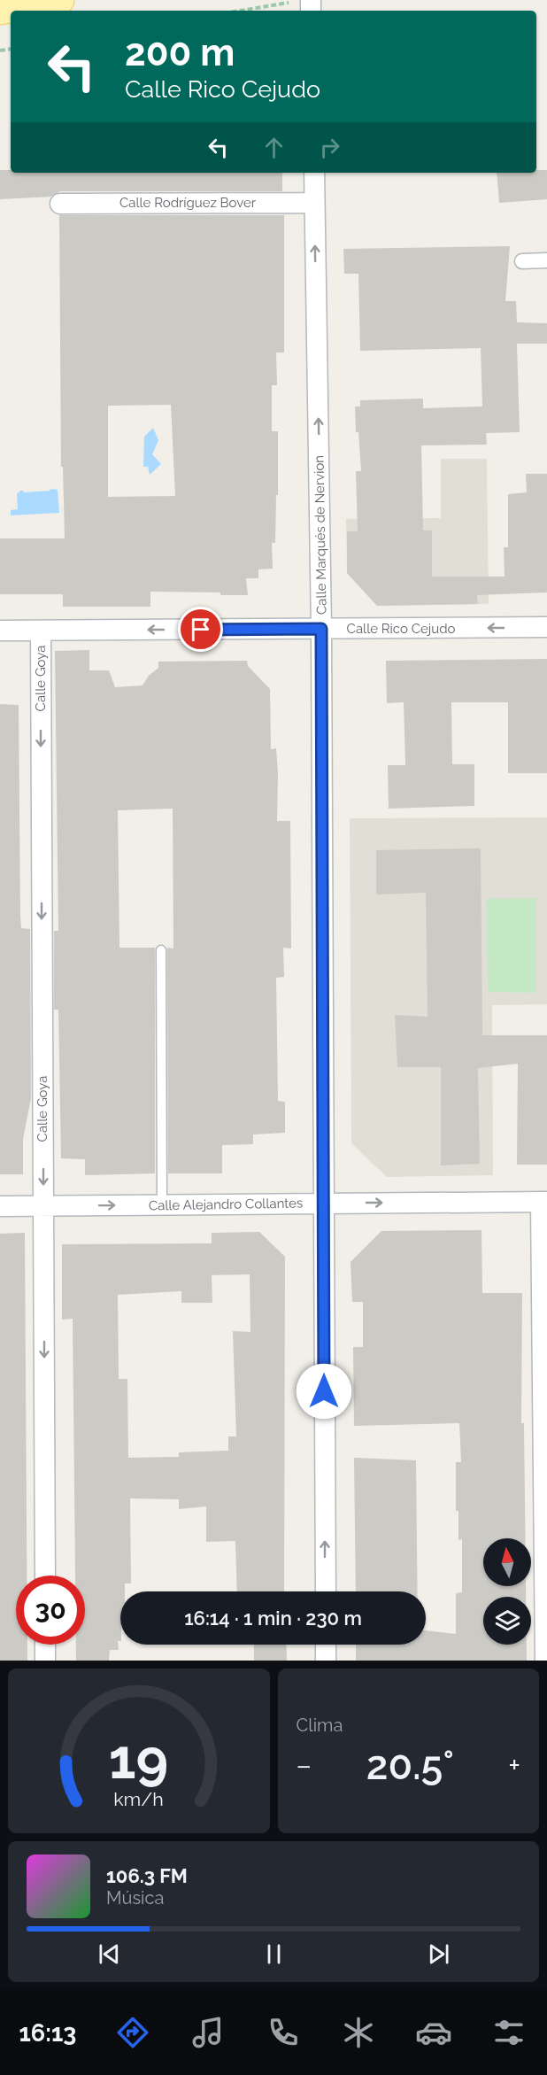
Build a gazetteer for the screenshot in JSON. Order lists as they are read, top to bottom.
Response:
{
  "streets": {
    "street": [
      "Calle Rodríguez Bover",
      "Calle Marqués de Nervion",
      "Calle Rico Cejudo",
      "Calle Goya",
      "Calle Alejandro Collantes"
    ]
  },
  "crossings": [
    ["Calle Rodríguez Bover", "Calle Marqués de Nervion"],
    ["Calle Marqués de Nervion", "Calle Rico Cejudo"],
    ["Calle Marqués de Nervion", "Calle Alejandro Collantes"],
    ["Calle Rico Cejudo", "Calle Goya"],
    ["Calle Goya", "Calle Alejandro Collantes"]
  ],
  "one_way": [
    "Calle Marqués de Nervion",
    "Calle Rico Cejudo",
    "Calle Goya",
    "Calle Alejandro Collantes"
  ],
  "north": "top",
  "page": {
    "turn": ["200 m", "Calle Rico Cejudo"],
    "limit": "30",
    "trip": "16:14 · 1 min · 230 m",
    "tile": "Clima",
    "heat": ["−", "20.5°", "+"],
    "song": ["106.3 FM", "Música"],
    "tabs": "16:13",
    "gauge": ["19", "km/h"]
  }
}
